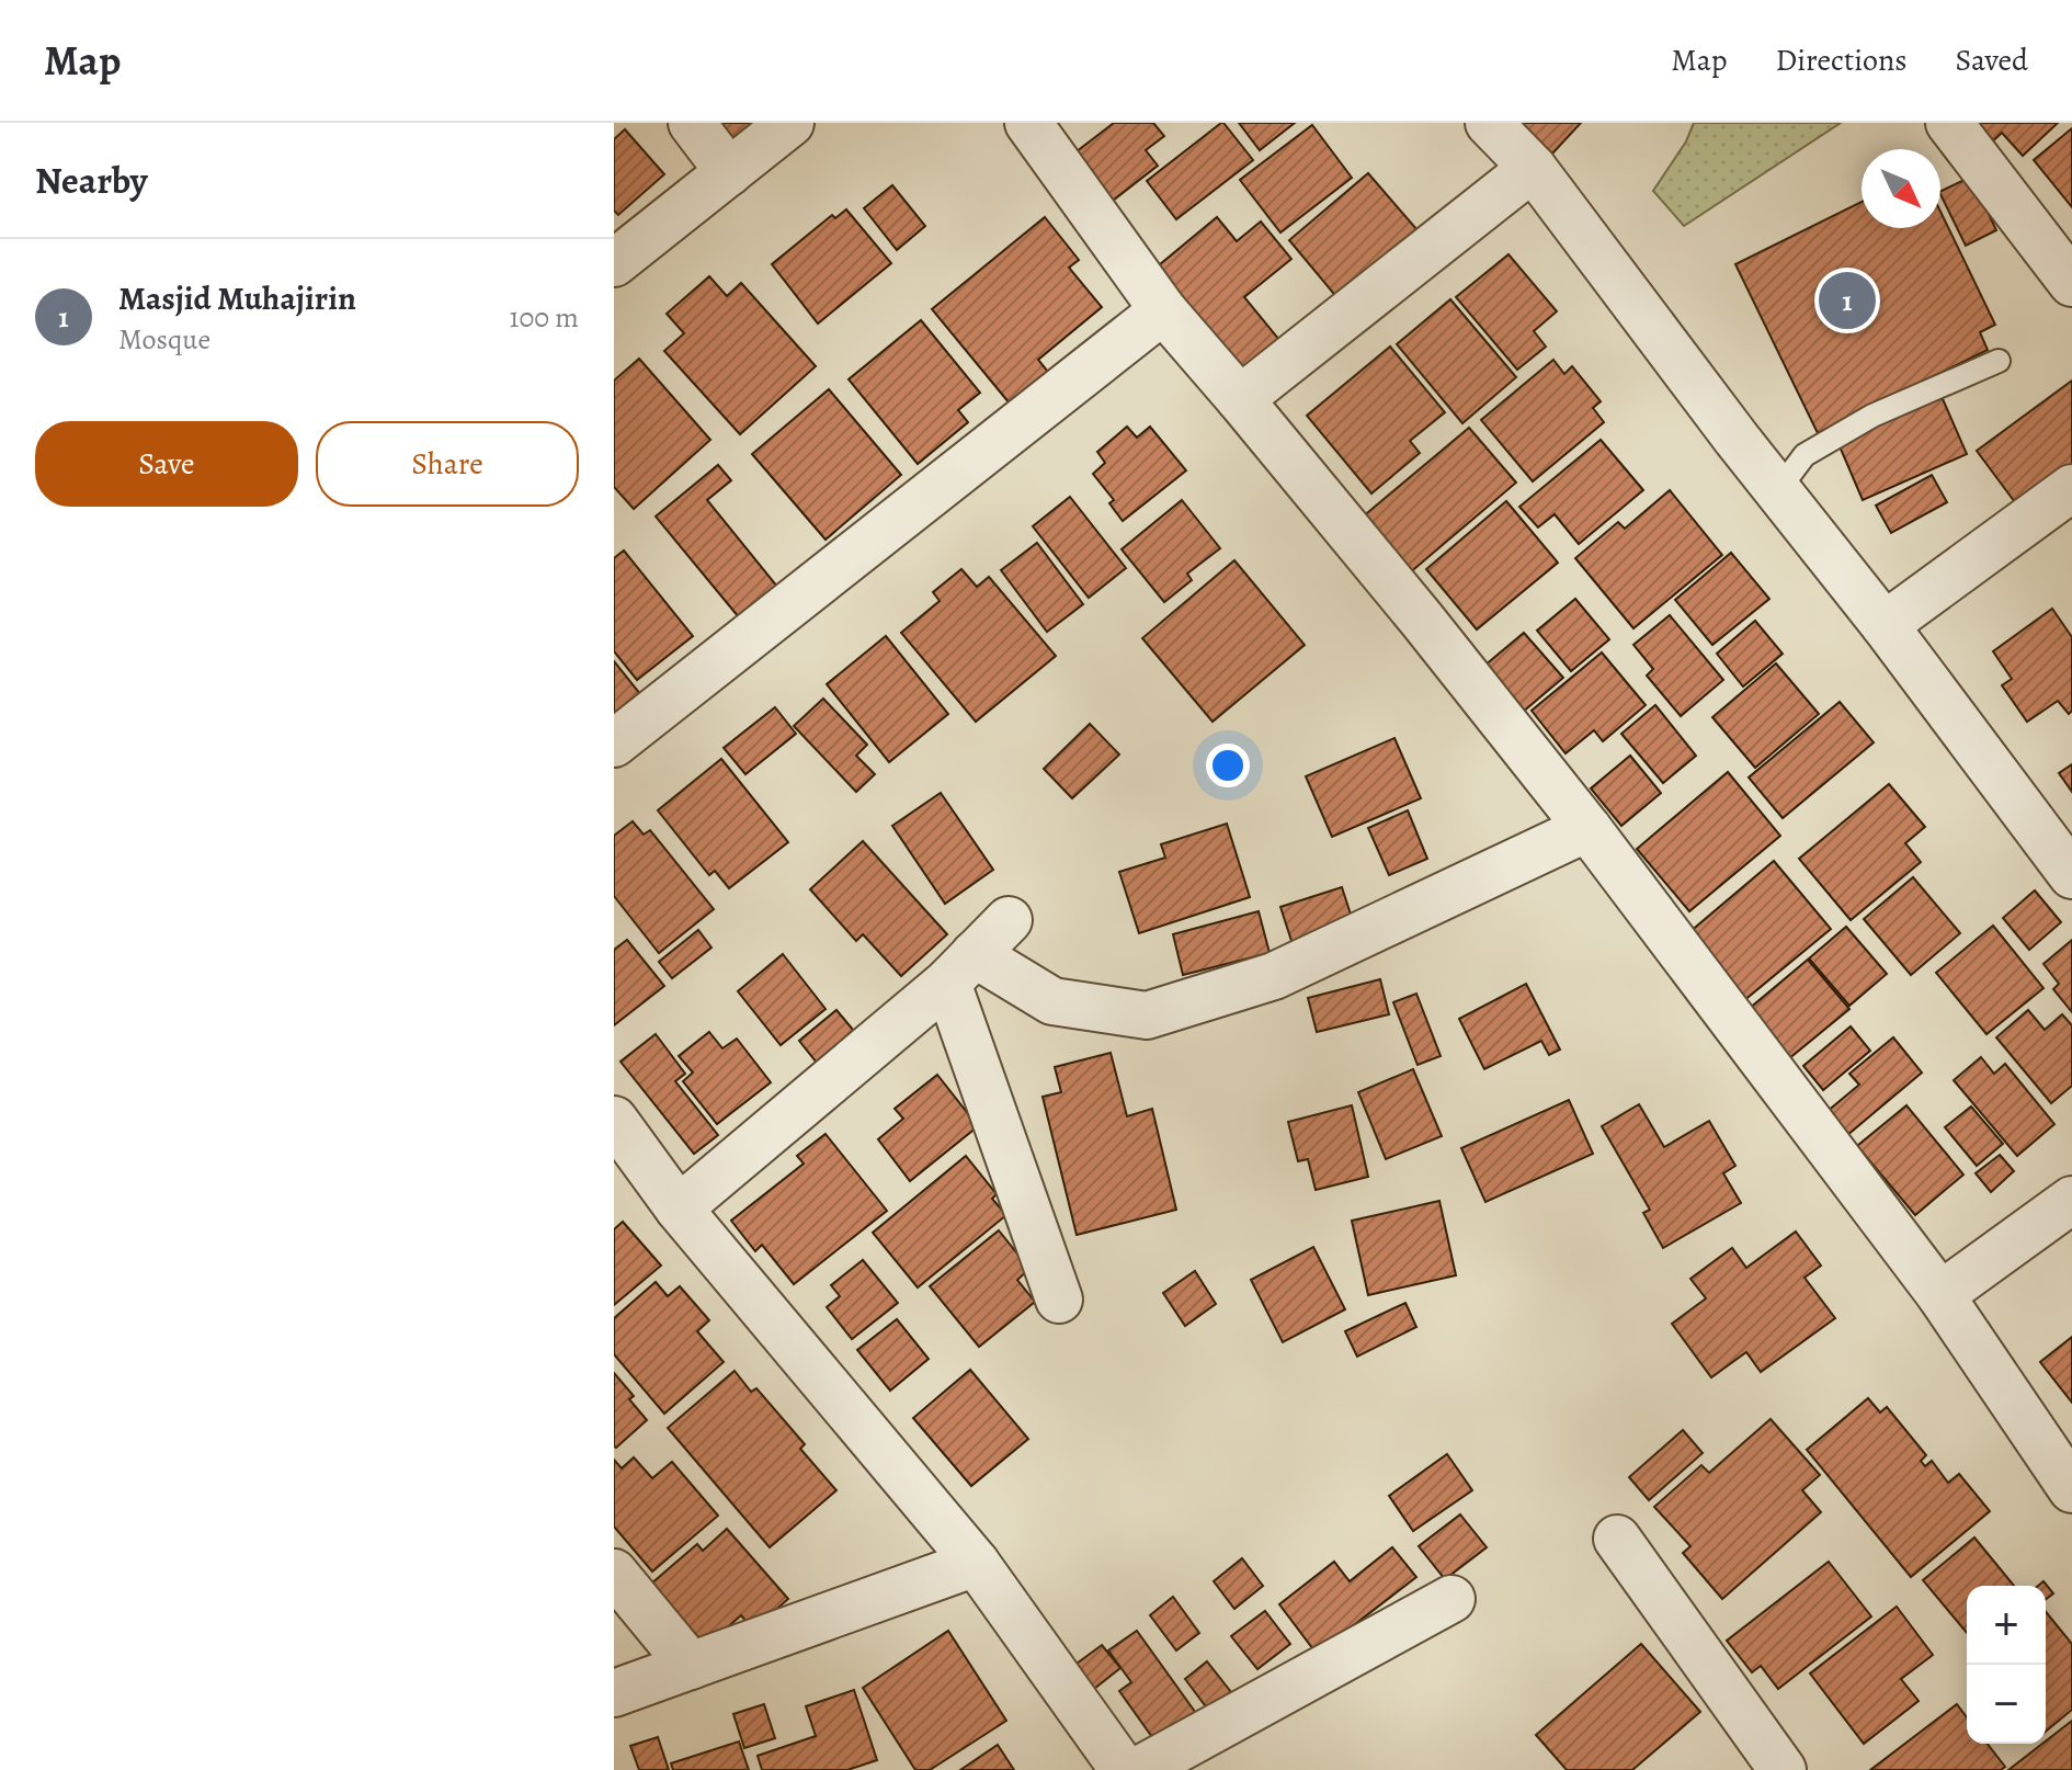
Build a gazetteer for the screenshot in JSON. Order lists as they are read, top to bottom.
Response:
{
  "north": "bottom right",
  "page": {
    "header": "Map",
    "nav": ["Map", "Directions", "Saved"],
    "heading": "Nearby",
    "list": [
      {
        "mark": "1",
        "name": "Masjid Muhajirin",
        "note": "Mosque",
        "value": "100 m"
      }
    ],
    "pins": "1",
    "buttons": ["Save", "Share"],
    "map_buttons": ["+", "−"]
  }
}
